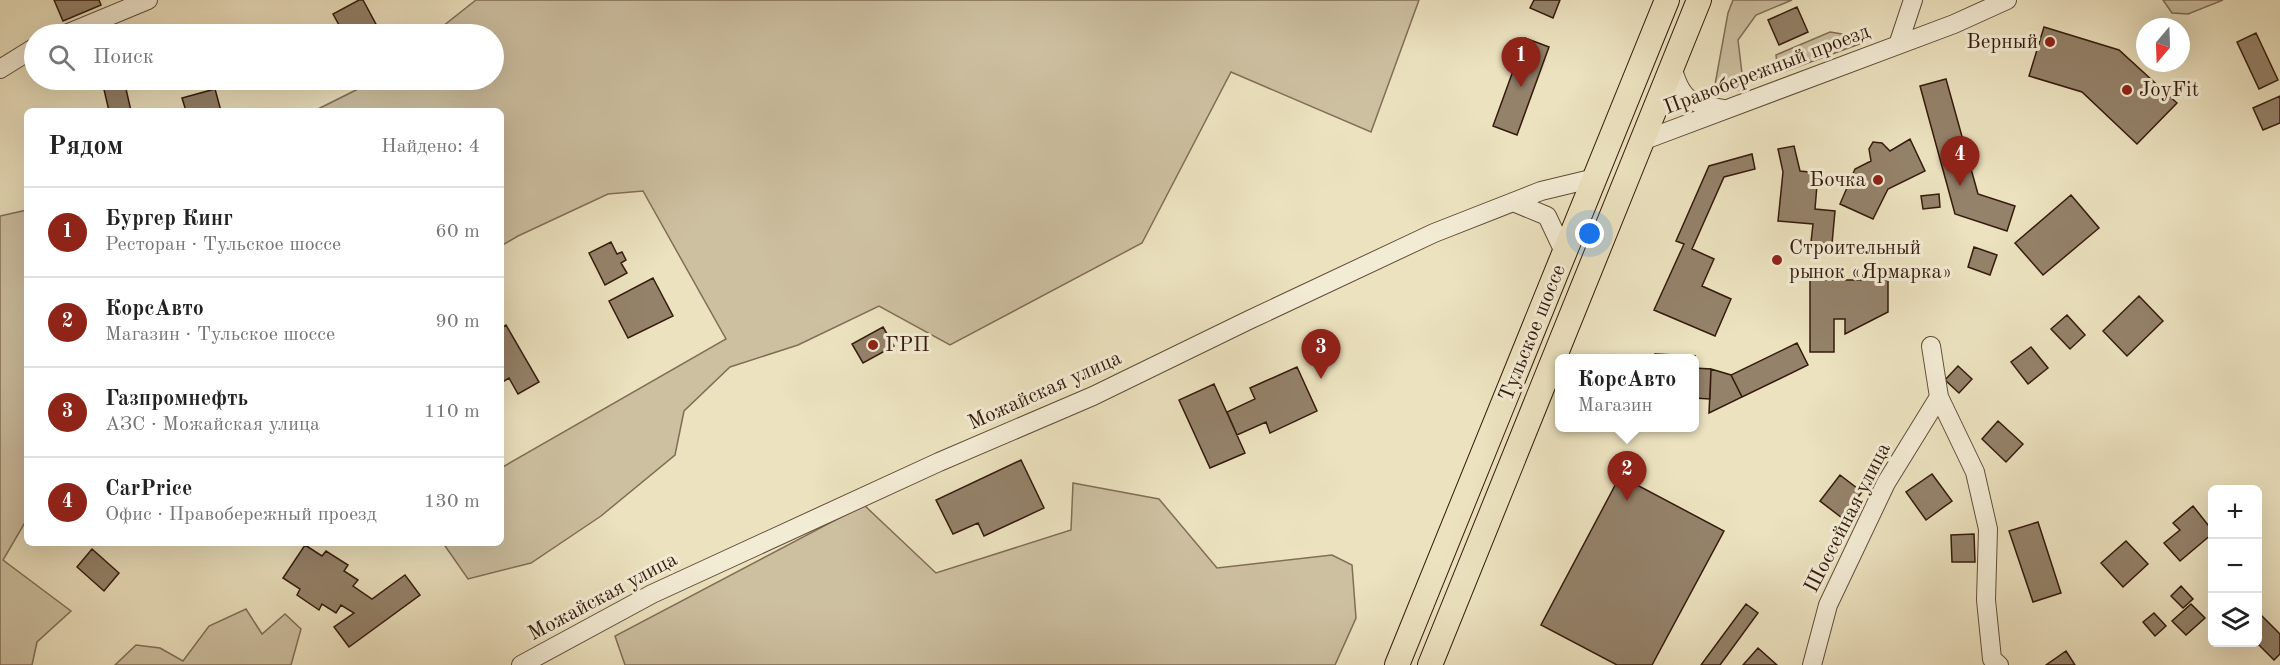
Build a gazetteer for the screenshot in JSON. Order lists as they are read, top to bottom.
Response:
{
  "streets": {
    "main road": ["Тульское шоссе"],
    "street": ["Правобережный проезд", "Можайская улица", "Шоссейная улица"]
  },
  "crossings": [
    ["Правобережный проезд", "Тульское шоссе"],
    ["Тульское шоссе", "Можайская улица"]
  ],
  "places": [
    "Верный",
    "JoyFit",
    "Бочка",
    "Строительный рынок «Ярмарка»",
    "ГРП"
  ],
  "north": "bottom",
  "page": {
    "search": "Поиск",
    "pins": [
      "1",
      "4",
      "3",
      "2"
    ],
    "heading": ["Рядом", "Найдено: 4"],
    "list": [
      {
        "mark": "1",
        "name": "Бургер Кинг",
        "note": "Ресторан · Тульское шоссе",
        "value": "60 m"
      },
      {
        "mark": "2",
        "name": "КорсАвто",
        "note": "Магазин · Тульское шоссе",
        "value": "90 m"
      },
      {
        "mark": "3",
        "name": "Газпромнефть",
        "note": "АЗС · Можайская улица",
        "value": "110 m"
      },
      {
        "mark": "4",
        "name": "CarPrice",
        "note": "Офис · Правобережный проезд",
        "value": "130 m"
      }
    ],
    "popup": ["КорсАвто", "Магазин"],
    "map_buttons": ["+", "−"]
  }
}
